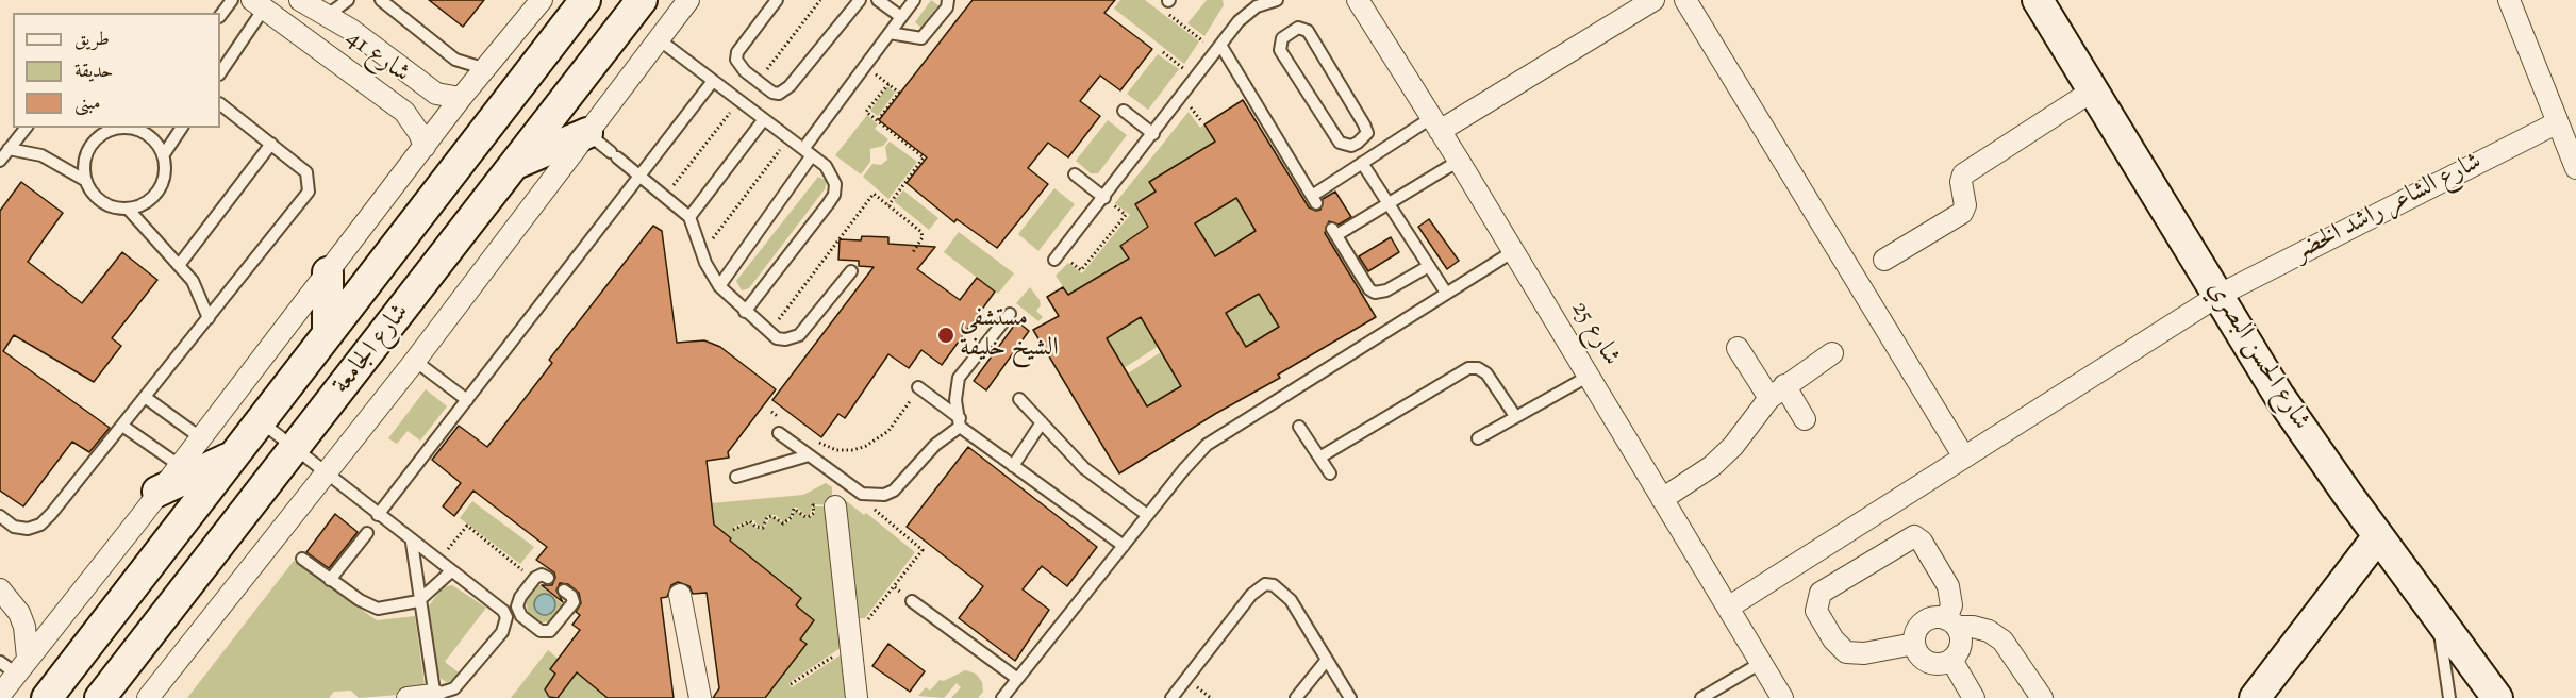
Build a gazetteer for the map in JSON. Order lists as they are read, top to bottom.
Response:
{
  "streets": {
    "main road": ["شارع الجامعة", "شارع الحسن البصري"],
    "street": ["شارع 41", "شارع الشاعر راشد الخضر", "شارع 25"]
  },
  "crossings": [
    ["شارع الشاعر راشد الخضر", "شارع 25"],
    ["شارع الشاعر راشد الخضر", "شارع الحسن البصري"]
  ],
  "places": ["مستشفى الشيخ خليفة"],
  "legend": ["طريق", "حديقة", "مبنى"]
}
